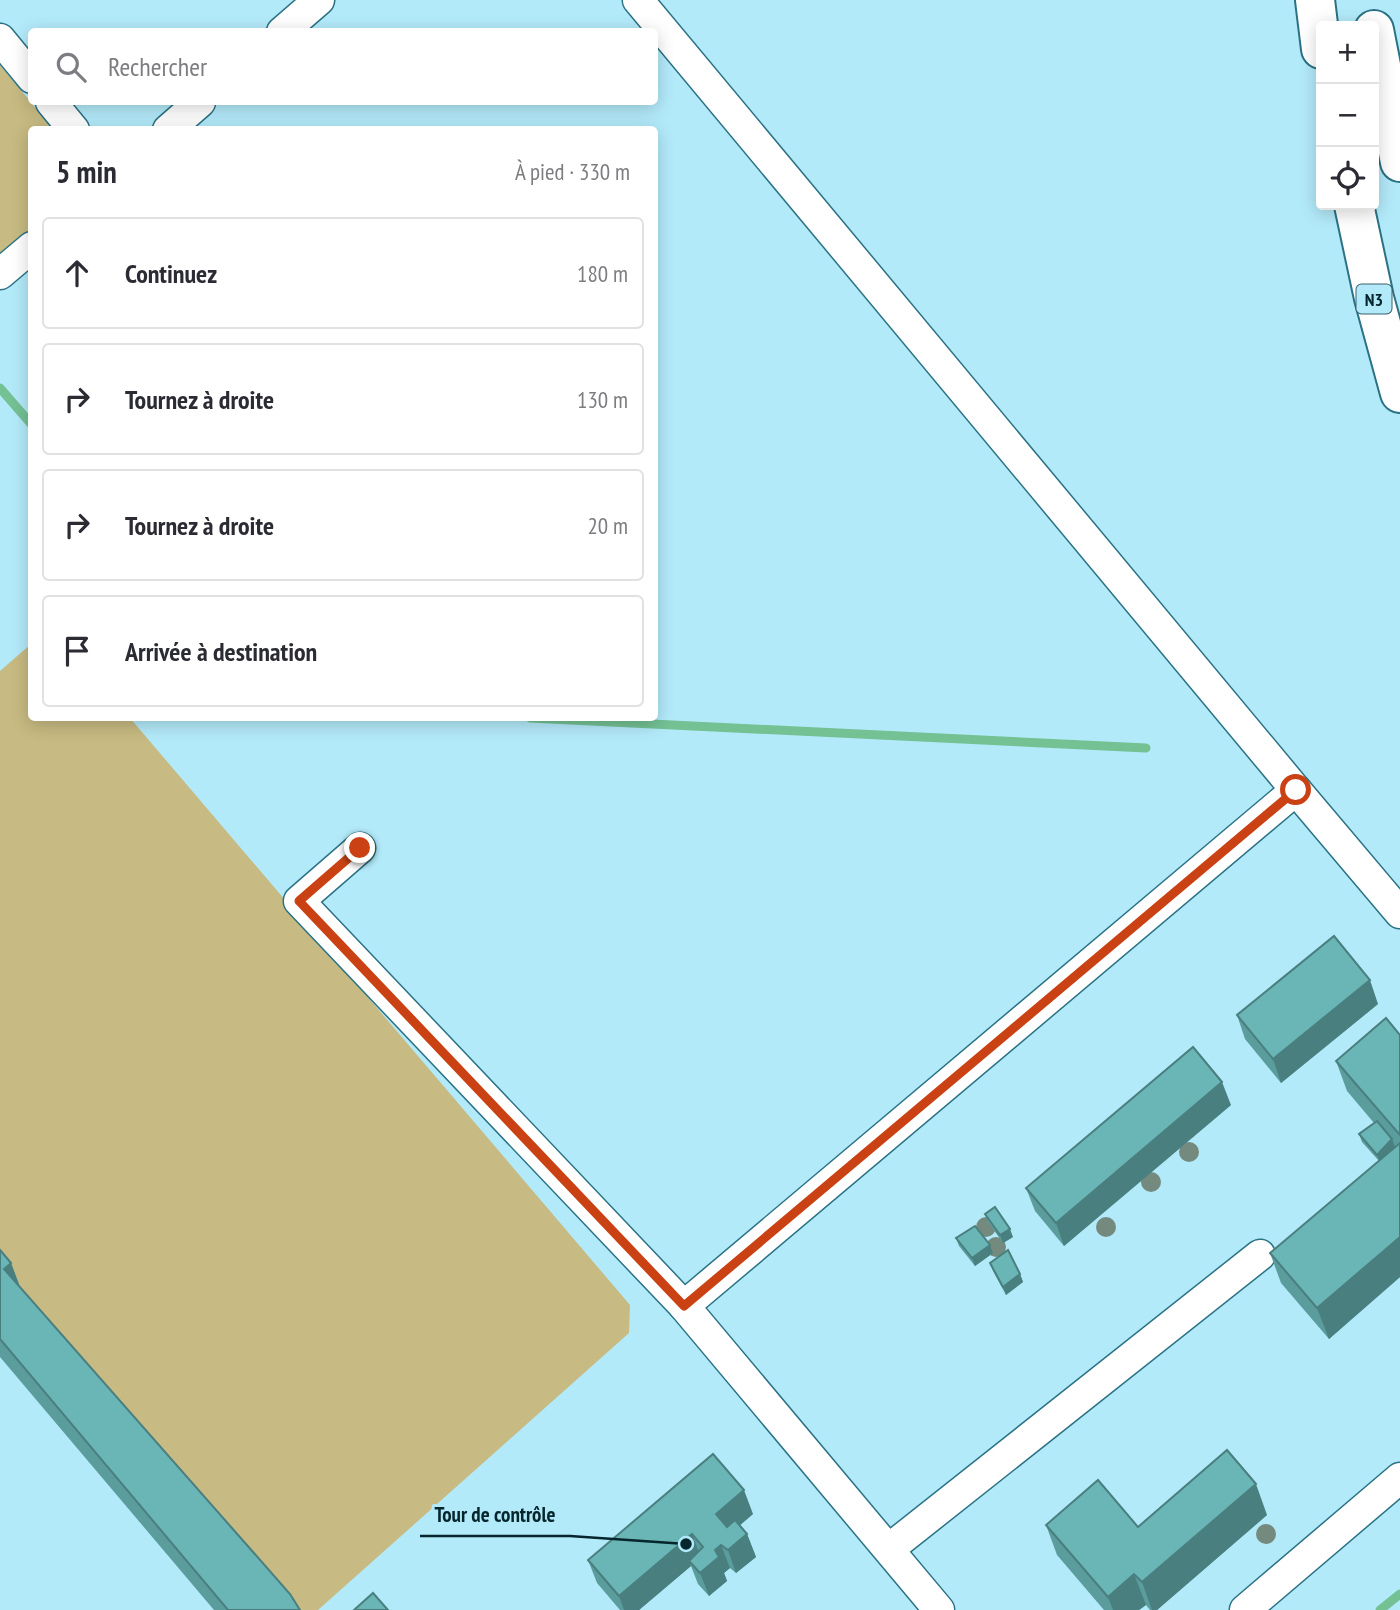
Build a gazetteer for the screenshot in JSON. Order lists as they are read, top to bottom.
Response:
{
  "streets": {
    "highway": ["N3"]
  },
  "places": ["Tour de contrôle"],
  "page": {
    "map_buttons": ["+", "−"],
    "search": "Rechercher",
    "heading": ["5 min", "À pied · 330 m"],
    "list": [
      ["Continuez", "180 m"],
      ["Tournez à droite", "130 m"],
      ["Tournez à droite", "20 m"],
      "Arrivée à destination"
    ]
  }
}
